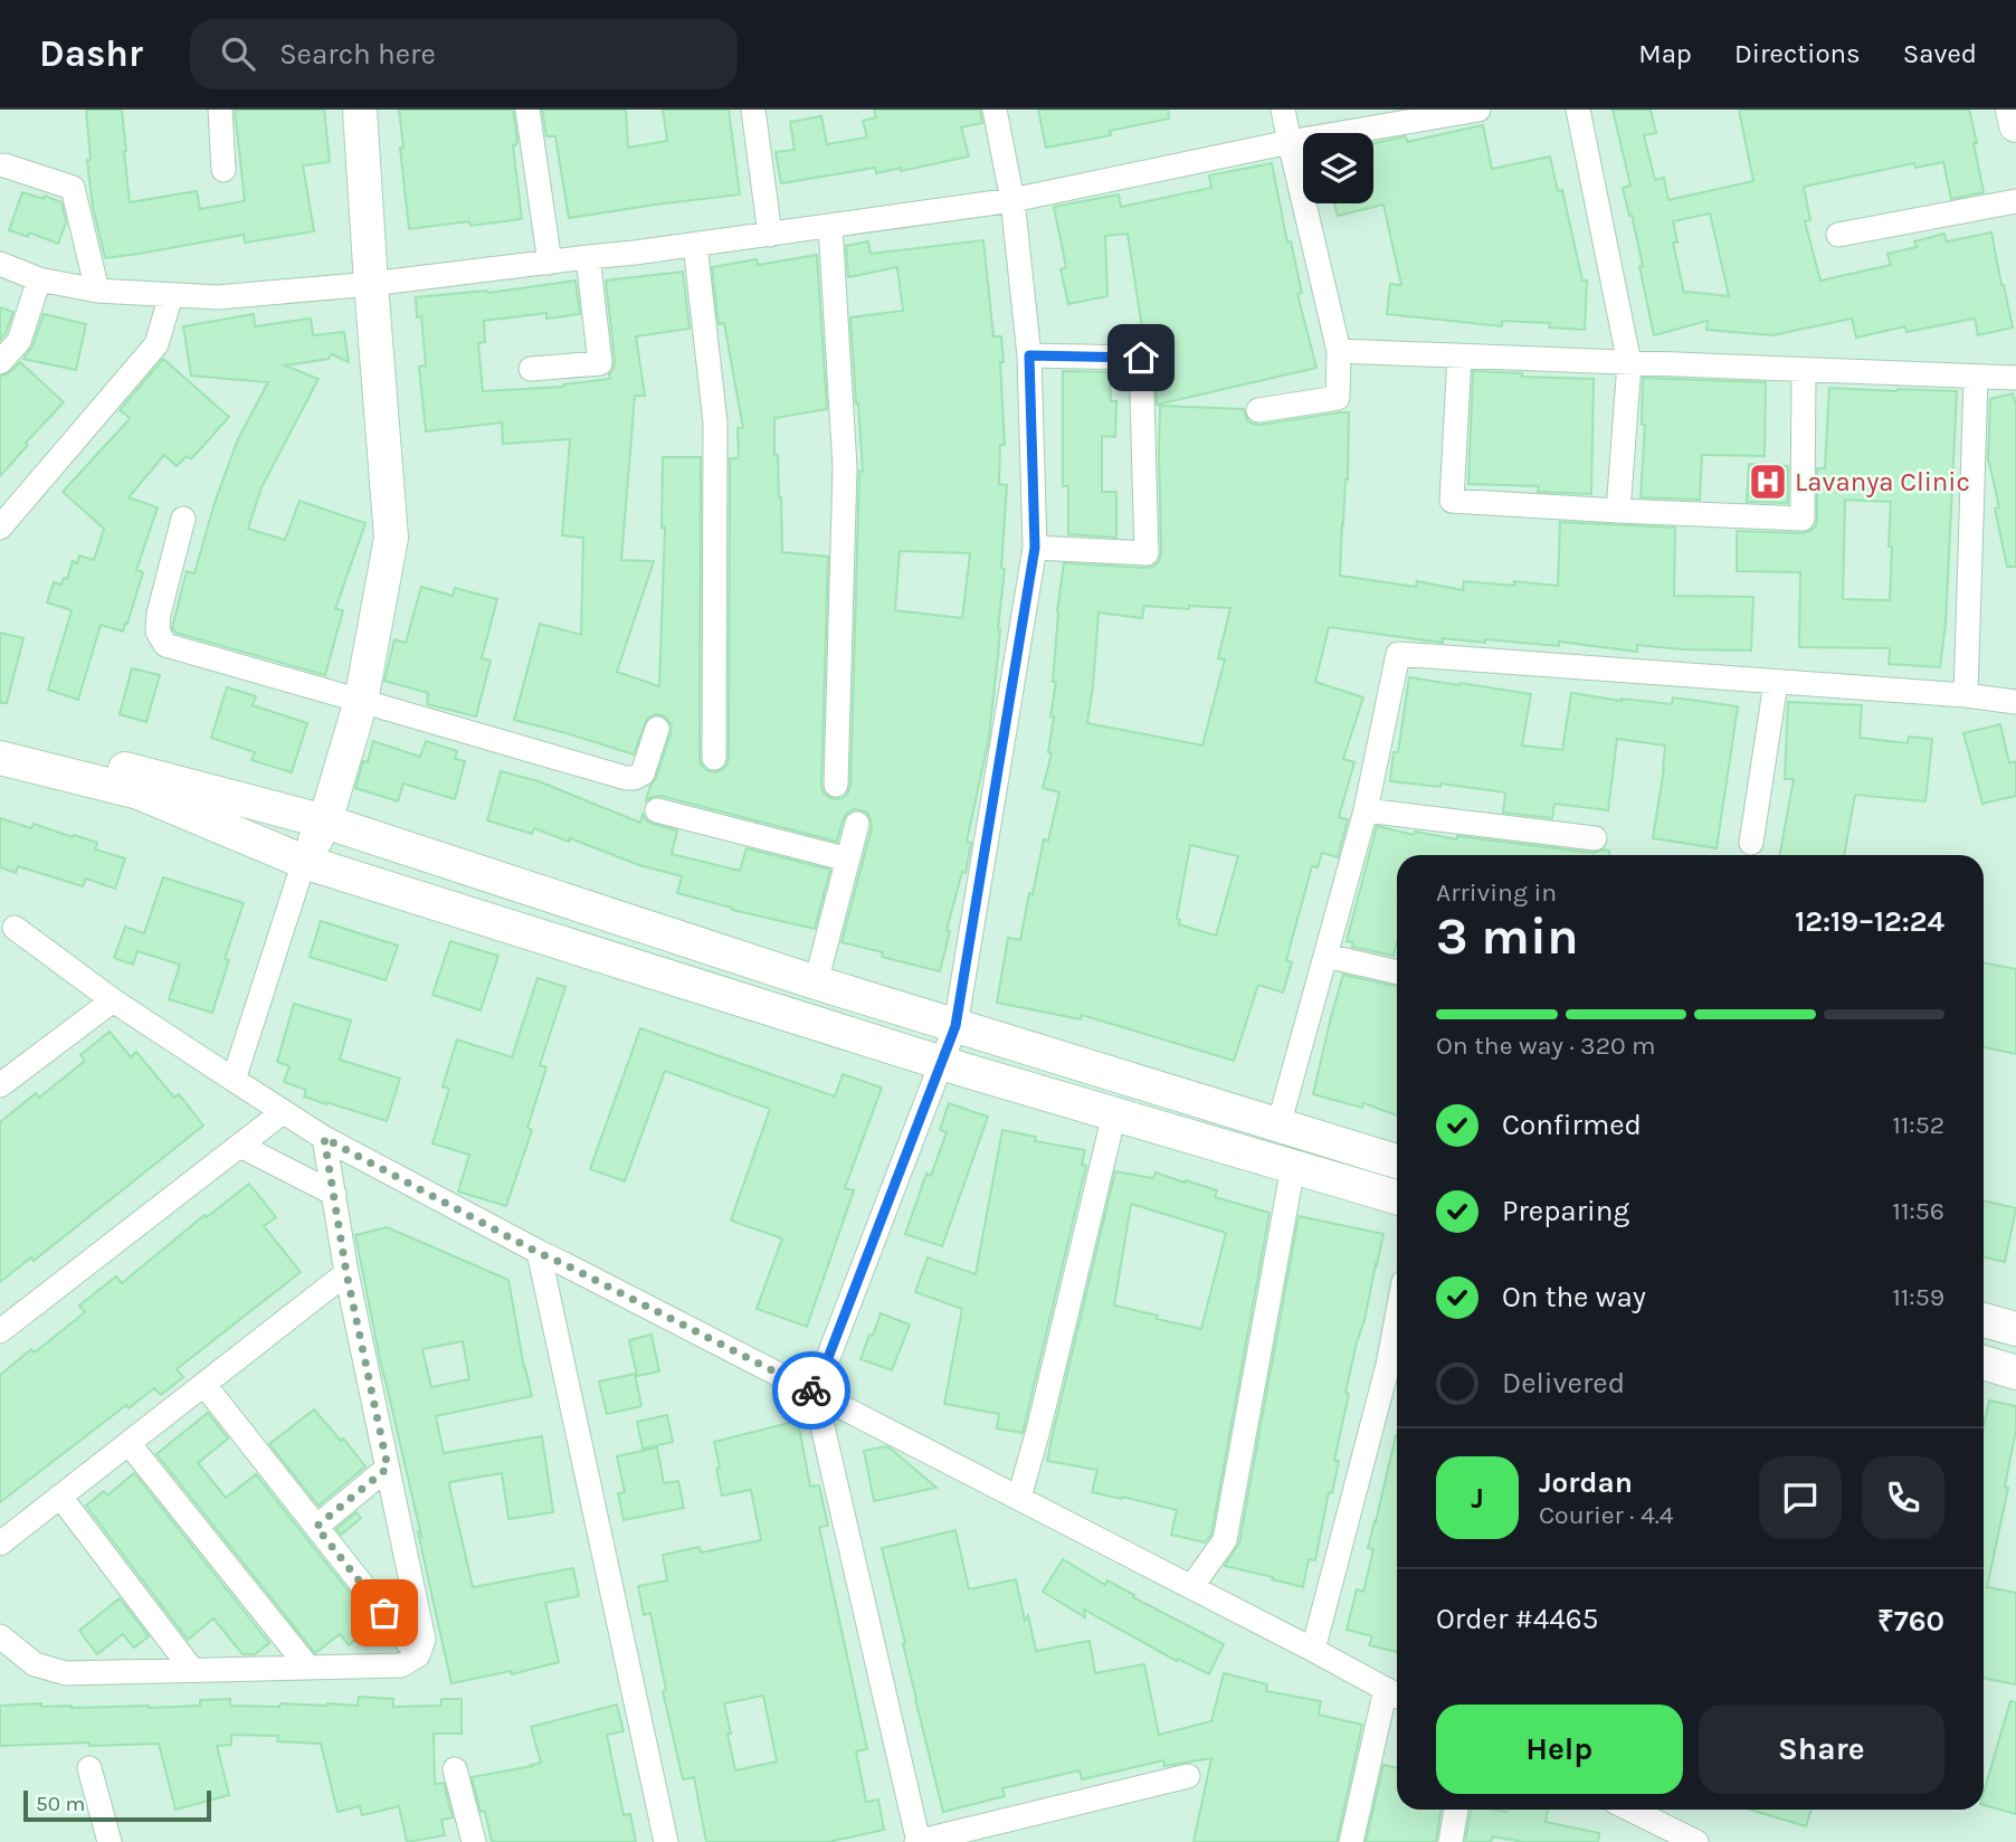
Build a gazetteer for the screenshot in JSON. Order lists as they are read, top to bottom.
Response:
{
  "places": {
    "hospital": ["Lavanya Clinic"]
  },
  "scale_bar": "50 m",
  "page": {
    "header": "Dashr",
    "search": "Search here",
    "nav": ["Map", "Directions", "Saved"],
    "heading": ["3 min", "Arriving in", "12:19–12:24"],
    "panel": [
      "Jordan",
      "Courier · 4.4",
      "Order #4465",
      "₹760"
    ],
    "bar": "On the way · 320 m",
    "list": [
      ["Confirmed", "11:52"],
      ["Preparing", "11:56"],
      ["On the way", "11:59"],
      "Delivered"
    ],
    "round": "J",
    "buttons": ["Help", "Share"],
    "scale": "50 m"
  }
}
